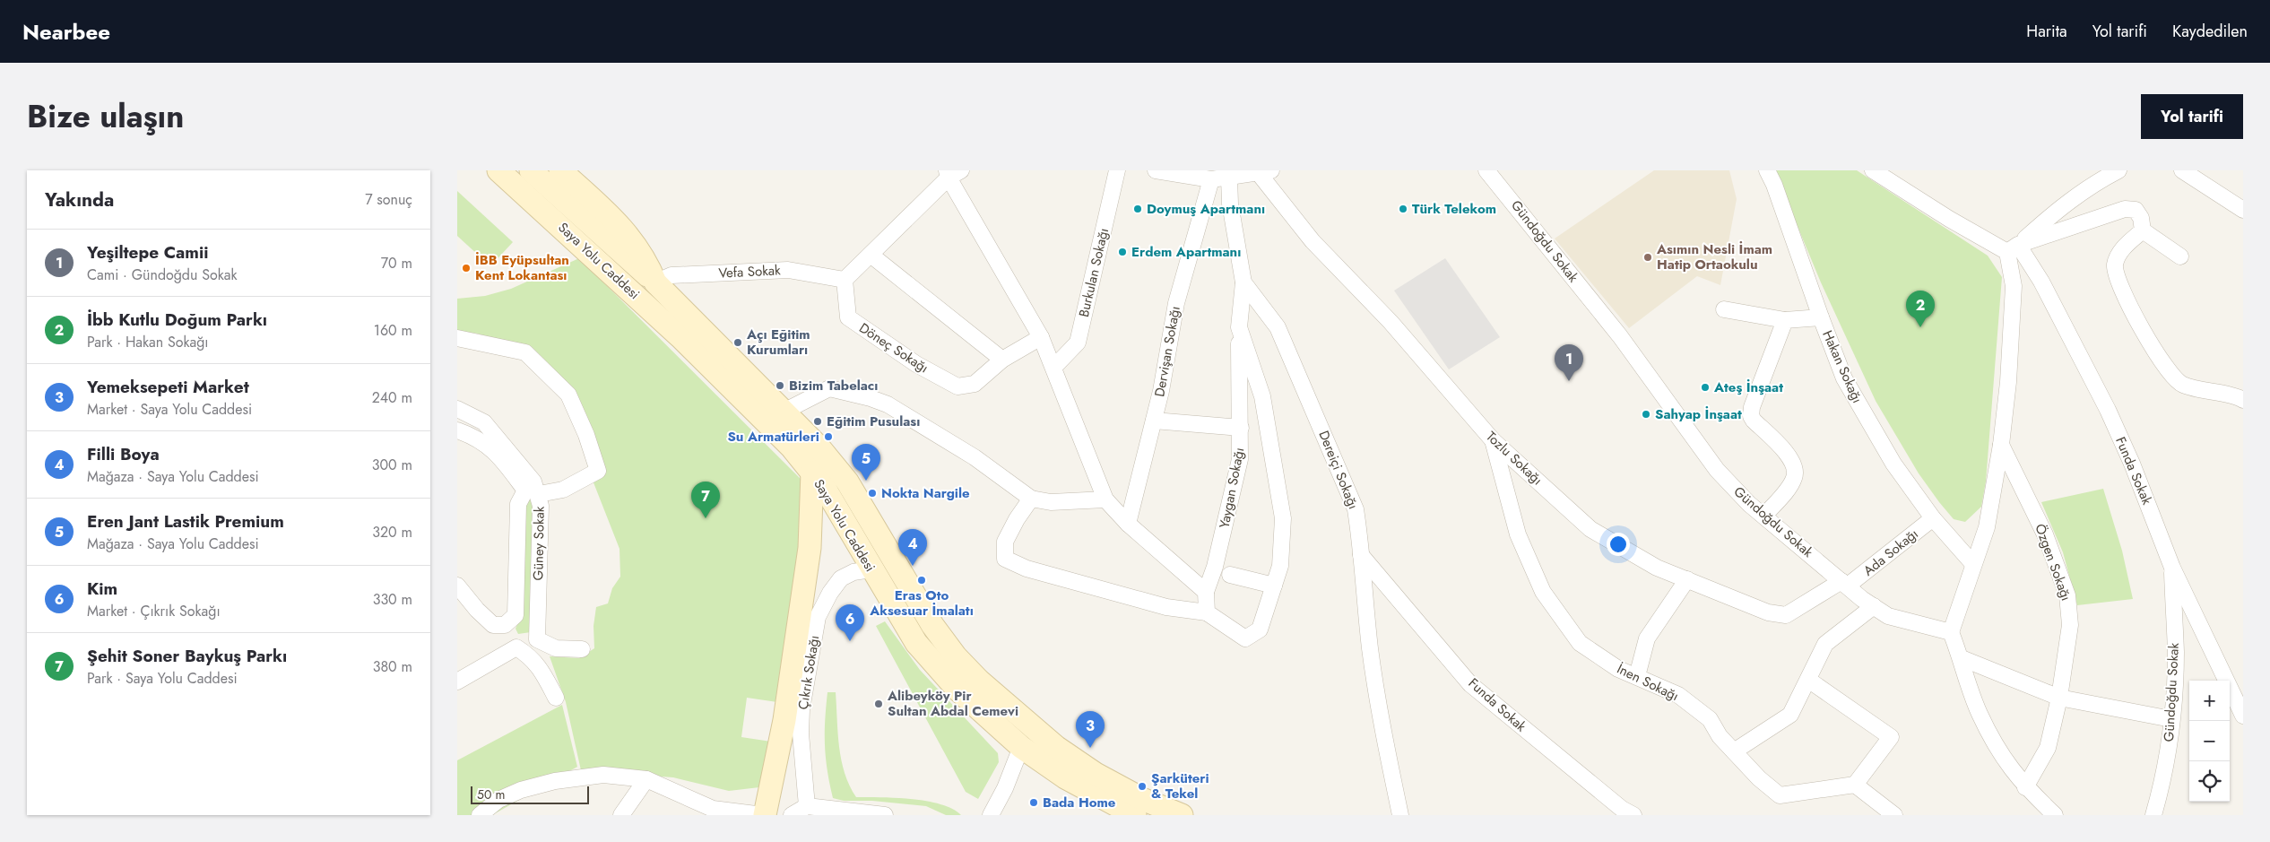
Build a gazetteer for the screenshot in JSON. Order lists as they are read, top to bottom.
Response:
{
  "streets": {
    "main road": ["Saya Yolu Caddesi"],
    "street": [
      "Gündoğdu Sokak",
      "Vefa Sokak",
      "Burkulan Sokağı",
      "Döneç Sokağı",
      "Dervişan Sokağı",
      "Hakan Sokağı",
      "Tozlu Sokağı",
      "Dereiçi Sokağı",
      "Funda Sokak",
      "Yaygan Sokağı",
      "Güney Sokak",
      "Ada Sokağı",
      "Özgen Sokağı",
      "Çıkrık Sokağı",
      "İnen Sokağı"
    ]
  },
  "crossings": [
    ["Gündoğdu Sokak", "Tozlu Sokağı"],
    ["Gündoğdu Sokak", "Funda Sokak"],
    ["Gündoğdu Sokak", "Ada Sokağı"],
    ["Saya Yolu Caddesi", "Vefa Sokak"],
    ["Saya Yolu Caddesi", "Çıkrık Sokağı"],
    ["Vefa Sokak", "Döneç Sokağı"],
    ["Hakan Sokağı", "Ada Sokağı"],
    ["Tozlu Sokağı", "Ada Sokağı"],
    ["Tozlu Sokağı", "İnen Sokağı"],
    ["Dereiçi Sokağı", "Funda Sokak"],
    ["Dereiçi Sokağı", "Yaygan Sokağı"]
  ],
  "places": [
    "Doymuş Apartmanı",
    "Türk Telekom",
    "Erdem Apartmanı",
    "Asımın Nesli İmam Hatip Ortaokulu",
    "İBB Eyüpsultan Kent Lokantası",
    "Açı Eğitim Kurumları",
    "Bizim Tabelacı",
    "Ateş İnşaat",
    "Sahyap İnşaat",
    "Eğitim Pusulası",
    "Su Armatürleri",
    "Nokta Nargile",
    "Eras Oto Aksesuar İmalatı",
    "Alibeyköy Pir Sultan Abdal Cemevi",
    "Şarküteri & Tekel",
    "Bada Home"
  ],
  "scale_bar": "50 m",
  "page": {
    "header": "Nearbee",
    "nav": ["Harita", "Yol tarifi", "Kaydedilen"],
    "title": "Bize ulaşın",
    "buttons": "Yol tarifi",
    "heading": ["Yakında", "7 sonuç"],
    "list": [
      {
        "mark": "1",
        "name": "Yeşiltepe Camii",
        "note": "Cami · Gündoğdu Sokak",
        "value": "70 m"
      },
      {
        "mark": "2",
        "name": "İbb Kutlu Doğum Parkı",
        "note": "Park · Hakan Sokağı",
        "value": "160 m"
      },
      {
        "mark": "3",
        "name": "Yemeksepeti Market",
        "note": "Market · Saya Yolu Caddesi",
        "value": "240 m"
      },
      {
        "mark": "4",
        "name": "Filli Boya",
        "note": "Mağaza · Saya Yolu Caddesi",
        "value": "300 m"
      },
      {
        "mark": "5",
        "name": "Eren Jant Lastik Premium",
        "note": "Mağaza · Saya Yolu Caddesi",
        "value": "320 m"
      },
      {
        "mark": "6",
        "name": "Kim",
        "note": "Market · Çıkrık Sokağı",
        "value": "330 m"
      },
      {
        "mark": "7",
        "name": "Şehit Soner Baykuş Parkı",
        "note": "Park · Saya Yolu Caddesi",
        "value": "380 m"
      }
    ],
    "pins": [
      "2",
      "1",
      "5",
      "7",
      "4",
      "6",
      "3"
    ],
    "map_buttons": ["+", "−"],
    "scale": "50 m"
  }
}
